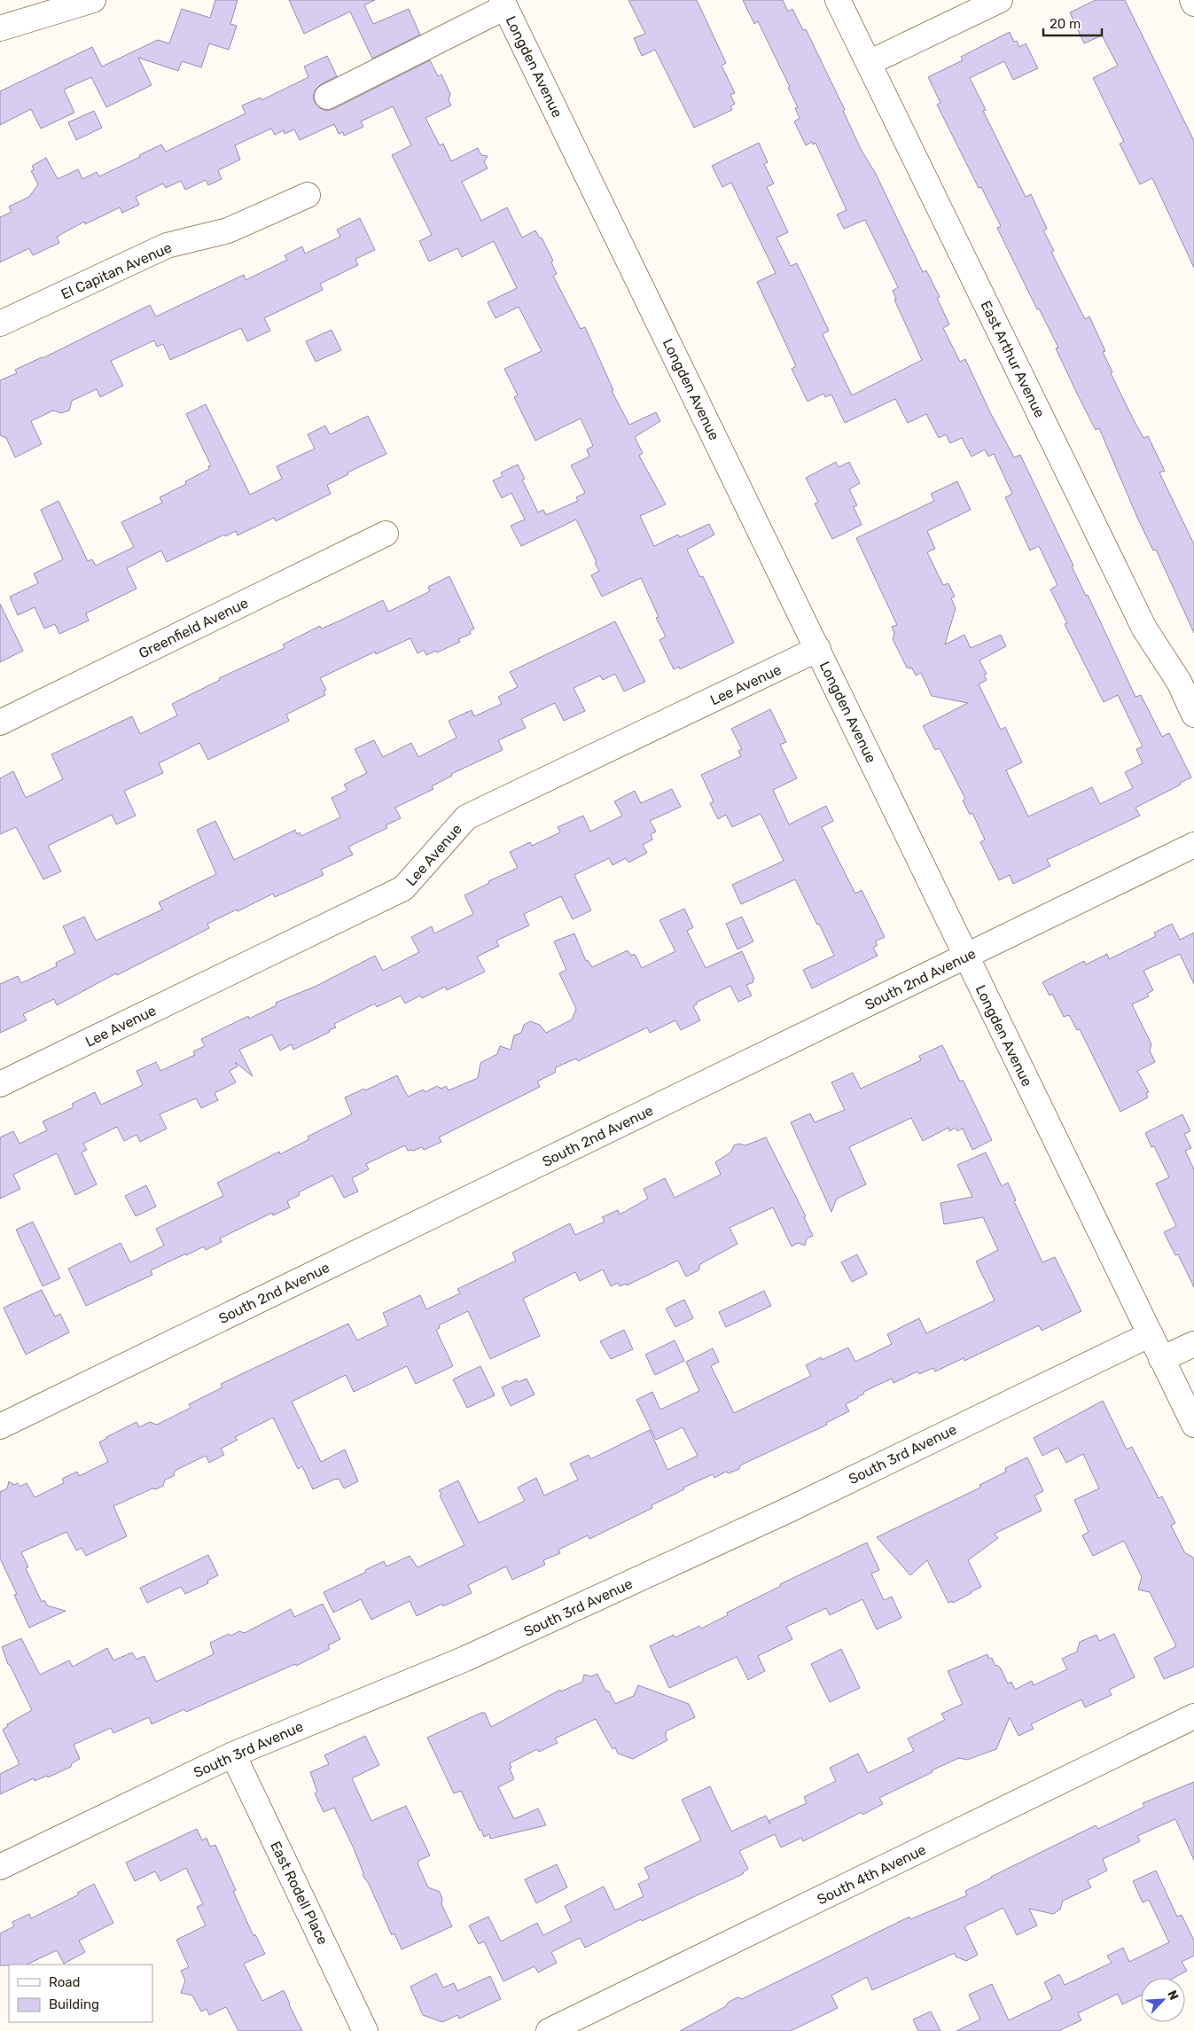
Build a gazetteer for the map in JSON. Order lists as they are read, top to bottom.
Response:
{
  "streets": {
    "street": [
      "Longden Avenue",
      "El Capitan Avenue",
      "East Arthur Avenue",
      "Greenfield Avenue",
      "Lee Avenue",
      "South 2nd Avenue",
      "South 3rd Avenue",
      "South 4th Avenue",
      "East Rodell Place"
    ]
  },
  "crossings": [
    ["Longden Avenue", "Lee Avenue"],
    ["Longden Avenue", "South 2nd Avenue"],
    ["Longden Avenue", "South 3rd Avenue"],
    ["South 3rd Avenue", "East Rodell Place"]
  ],
  "legend": ["Road", "Building"],
  "scale_bar": "20 m",
  "north": "top right"
}
